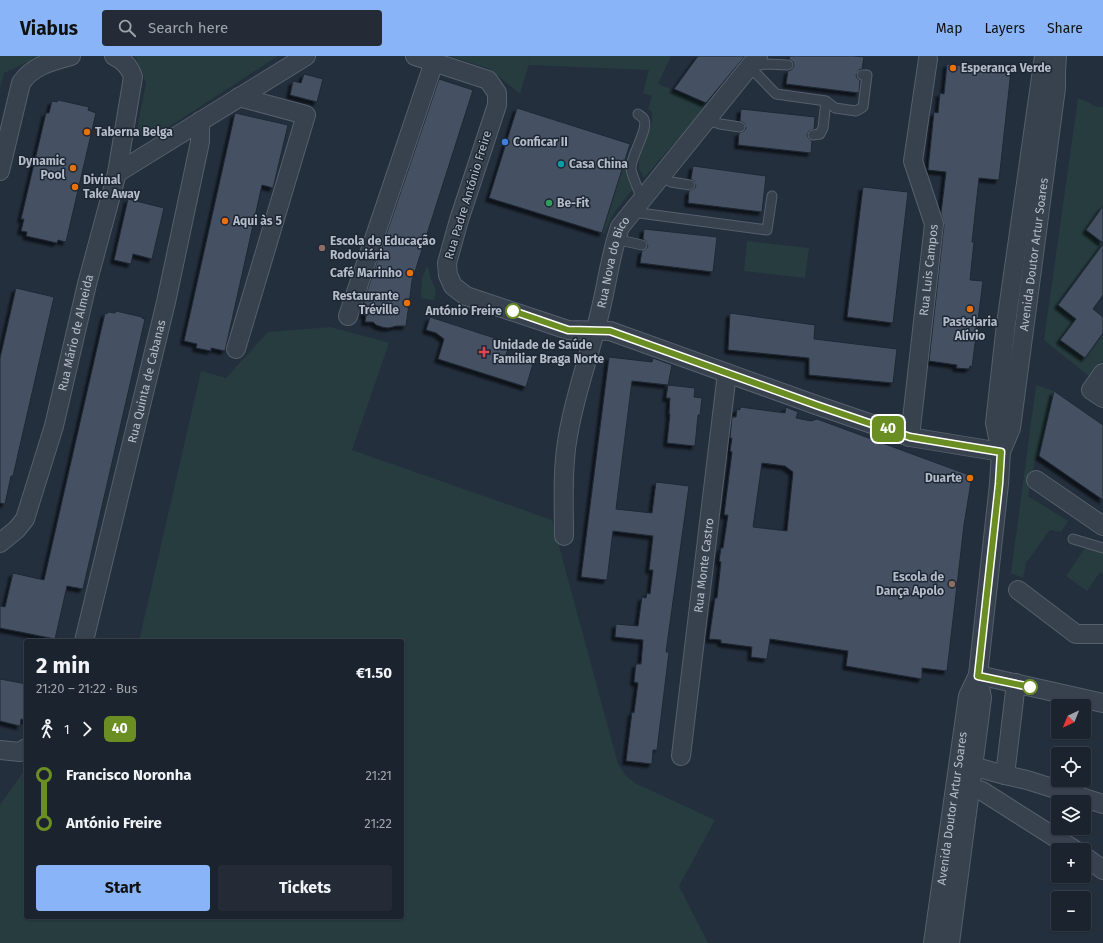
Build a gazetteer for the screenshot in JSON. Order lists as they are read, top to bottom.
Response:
{
  "streets": {
    "street": [
      "Rua Padre António Freire",
      "Avenida Doutor Artur Soares",
      "Rua Nova do Bico",
      "Rua Luis Campos",
      "Rua Mário de Almeida",
      "Rua Quinta de Cabanas",
      "Rua Monte Castro"
    ]
  },
  "crossings": [
    ["Rua Padre António Freire", "Avenida Doutor Artur Soares"],
    ["Rua Padre António Freire", "Rua Nova do Bico"],
    ["Rua Padre António Freire", "Rua Luis Campos"],
    ["Rua Padre António Freire", "Rua Monte Castro"]
  ],
  "places": {
    "other": [
      "Esperança Verde",
      "Taberna Belga",
      "Conficar II",
      "Casa China",
      "Dynamic Pool",
      "Divinal Take Away",
      "Be-Fit",
      "Aqui às 5",
      "Escola de Educação Rodoviária",
      "Café Marinho",
      "Restaurante Tréville",
      "Pastelaria Alívio",
      "António Freire",
      "Duarte",
      "Escola de Dança Apolo"
    ],
    "health": ["Unidade de Saúde Familiar Braga Norte"]
  },
  "lines": ["bus line 40"],
  "north": "bottom left",
  "page": {
    "header": "Viabus",
    "search": "Search here",
    "nav": ["Map", "Layers", "Share"],
    "on_map": "40",
    "heading": ["2 min", "21:20 – 21:22 · Bus", "€1.50"],
    "map_buttons": ["+", "−"],
    "legs": ["1", "40"],
    "list": [
      {
        "name": "Francisco Noronha",
        "value": "21:21"
      },
      {
        "name": "António Freire",
        "value": "21:22"
      }
    ],
    "buttons": ["Start", "Tickets"]
  }
}
